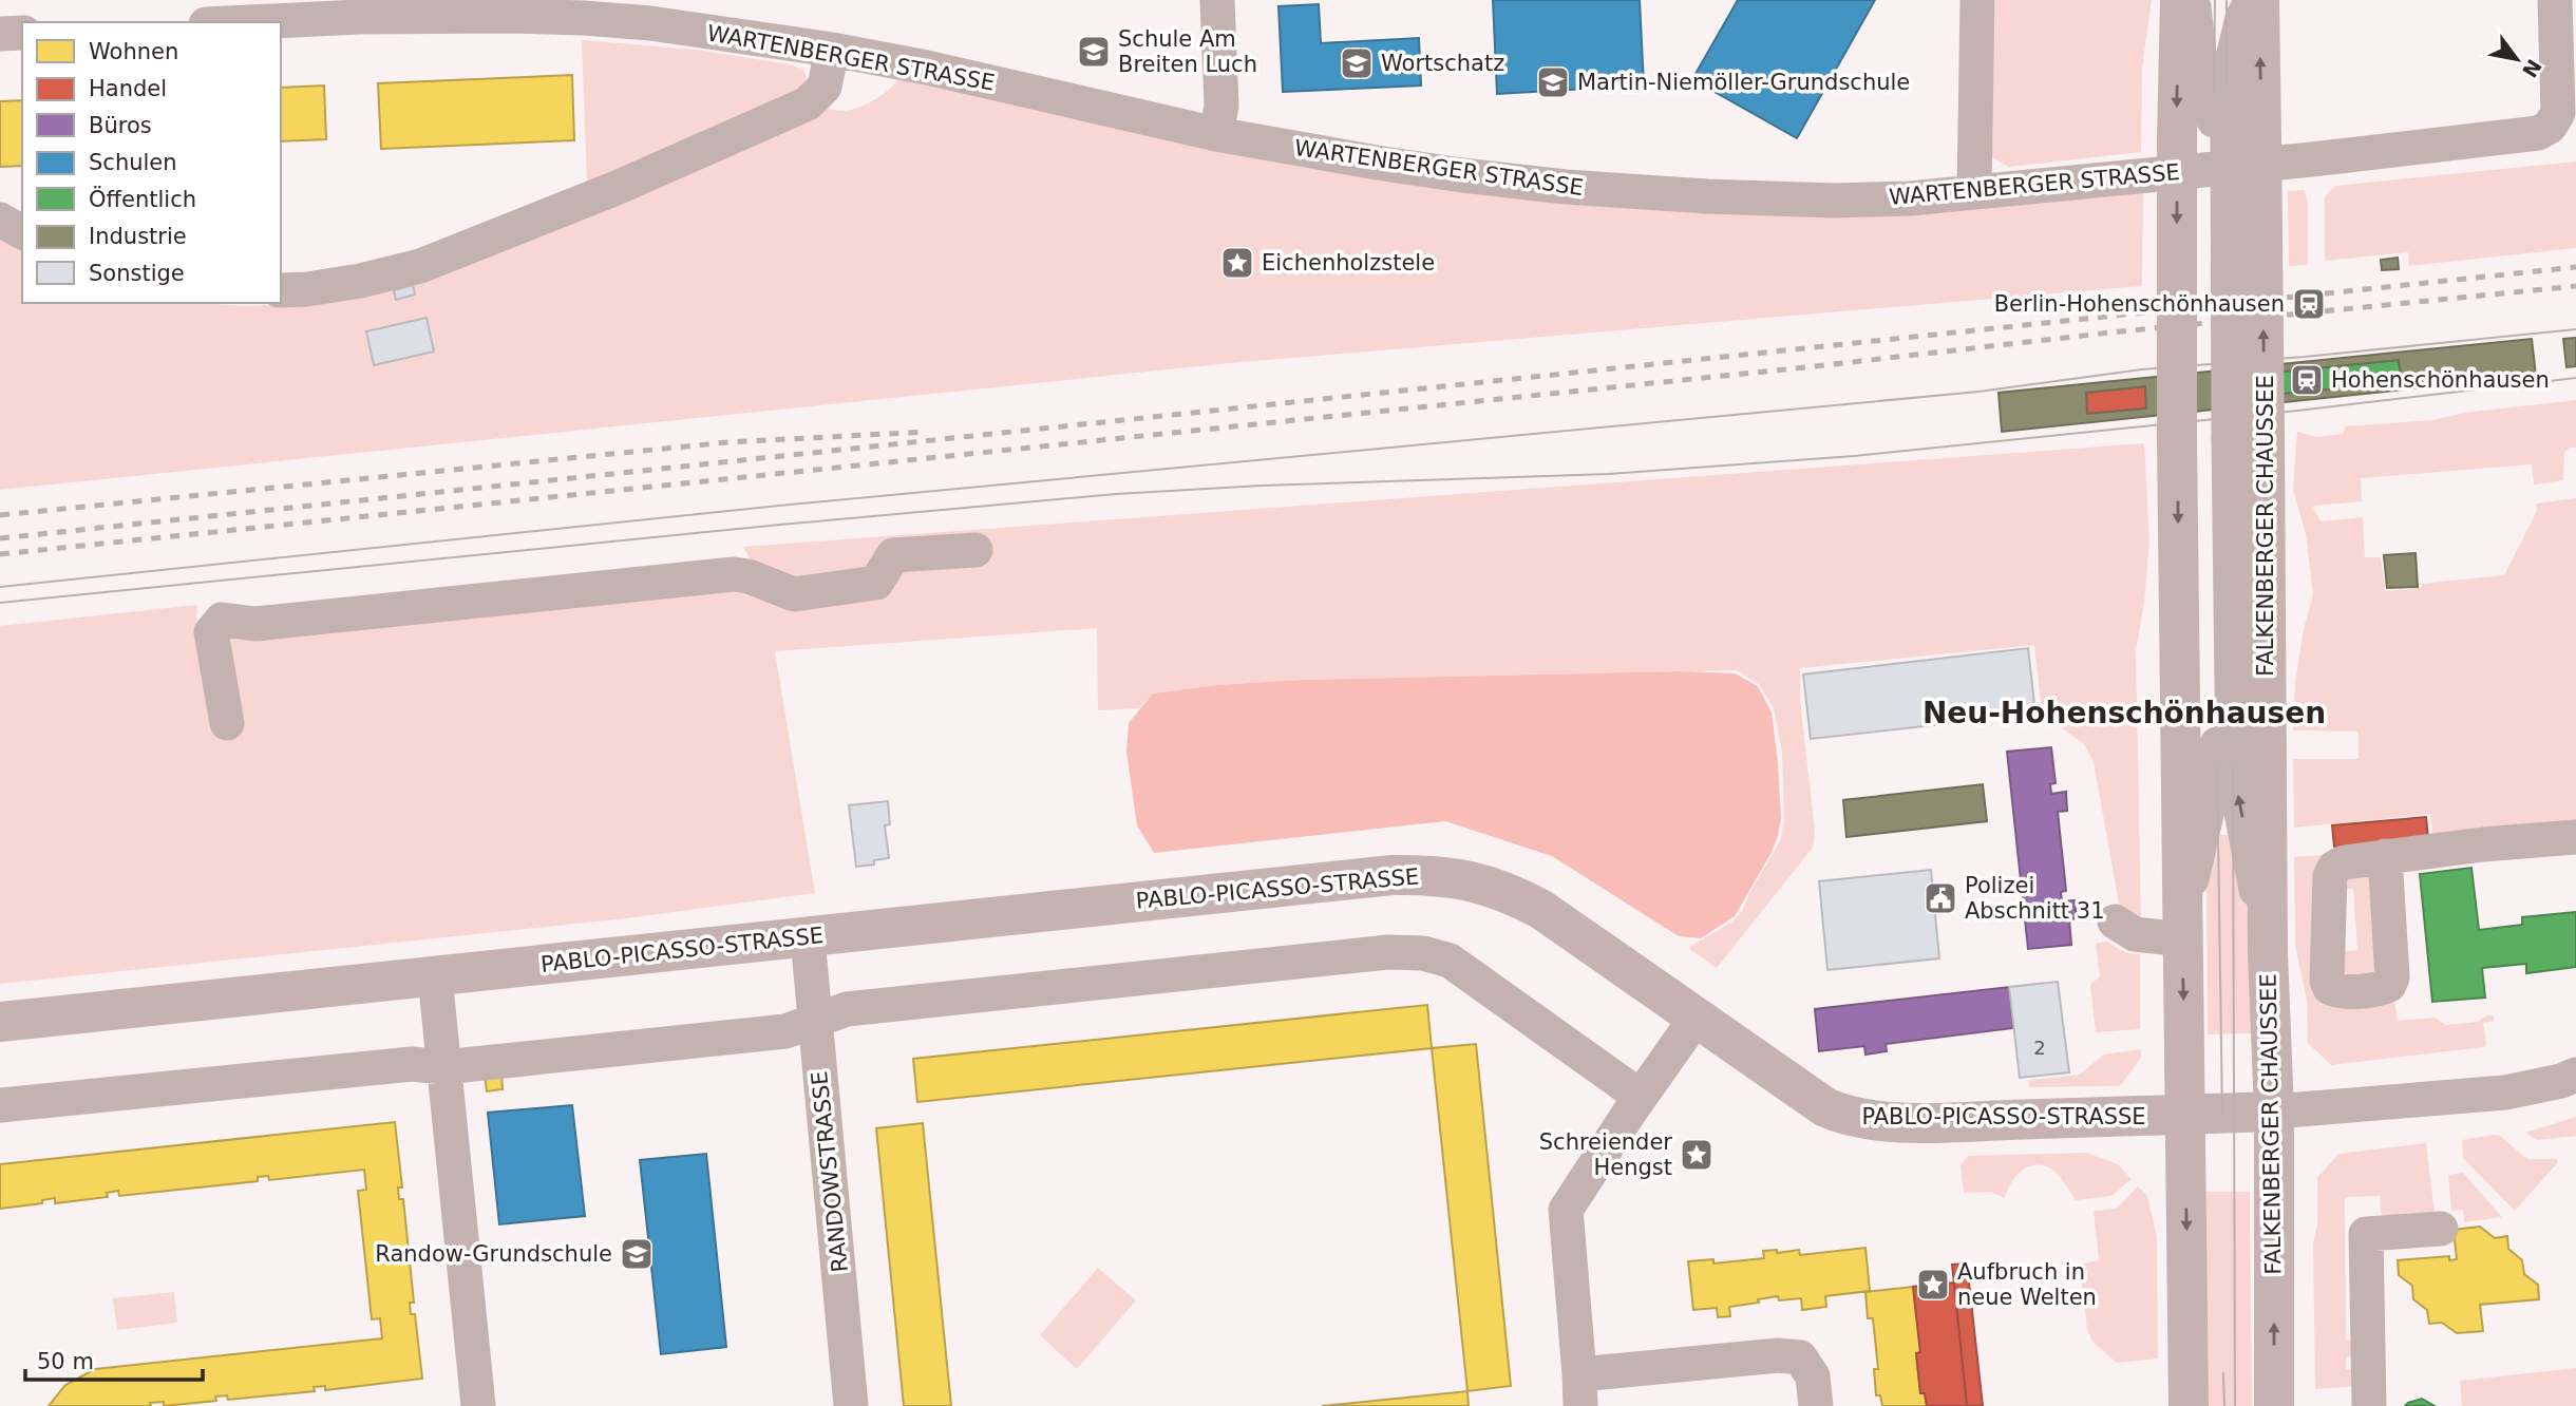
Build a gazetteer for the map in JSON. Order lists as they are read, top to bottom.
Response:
{
  "streets": {
    "main road": ["FALKENBERGER CHAUSSEE", "PABLO-PICASSO-STRASSE"],
    "street": ["WARTENBERGER STRASSE", "RANDOWSTRASSE"]
  },
  "crossings": [
    ["FALKENBERGER CHAUSSEE", "PABLO-PICASSO-STRASSE"],
    ["PABLO-PICASSO-STRASSE", "RANDOWSTRASSE"]
  ],
  "districts": ["Neu-Hohenschönhausen"],
  "places": {
    "school or university": [
      "Schule Am Breiten Luch",
      "Wortschatz",
      "Martin-Niemöller-Grundschule",
      "Randow-Grundschule"
    ],
    "place": ["Eichenholzstele", "Schreiender Hengst", "Aufbruch in neue Welten"],
    "station": ["Berlin-Hohenschönhausen", "Hohenschönhausen"],
    "public building": ["Polizei Abschnitt 31"]
  },
  "house_numbers": ["2"],
  "legend": [
    "Wohnen",
    "Handel",
    "Büros",
    "Schulen",
    "Öffentlich",
    "Industrie",
    "Sonstige"
  ],
  "scale_bar": "50 m",
  "north": "bottom right"
}
